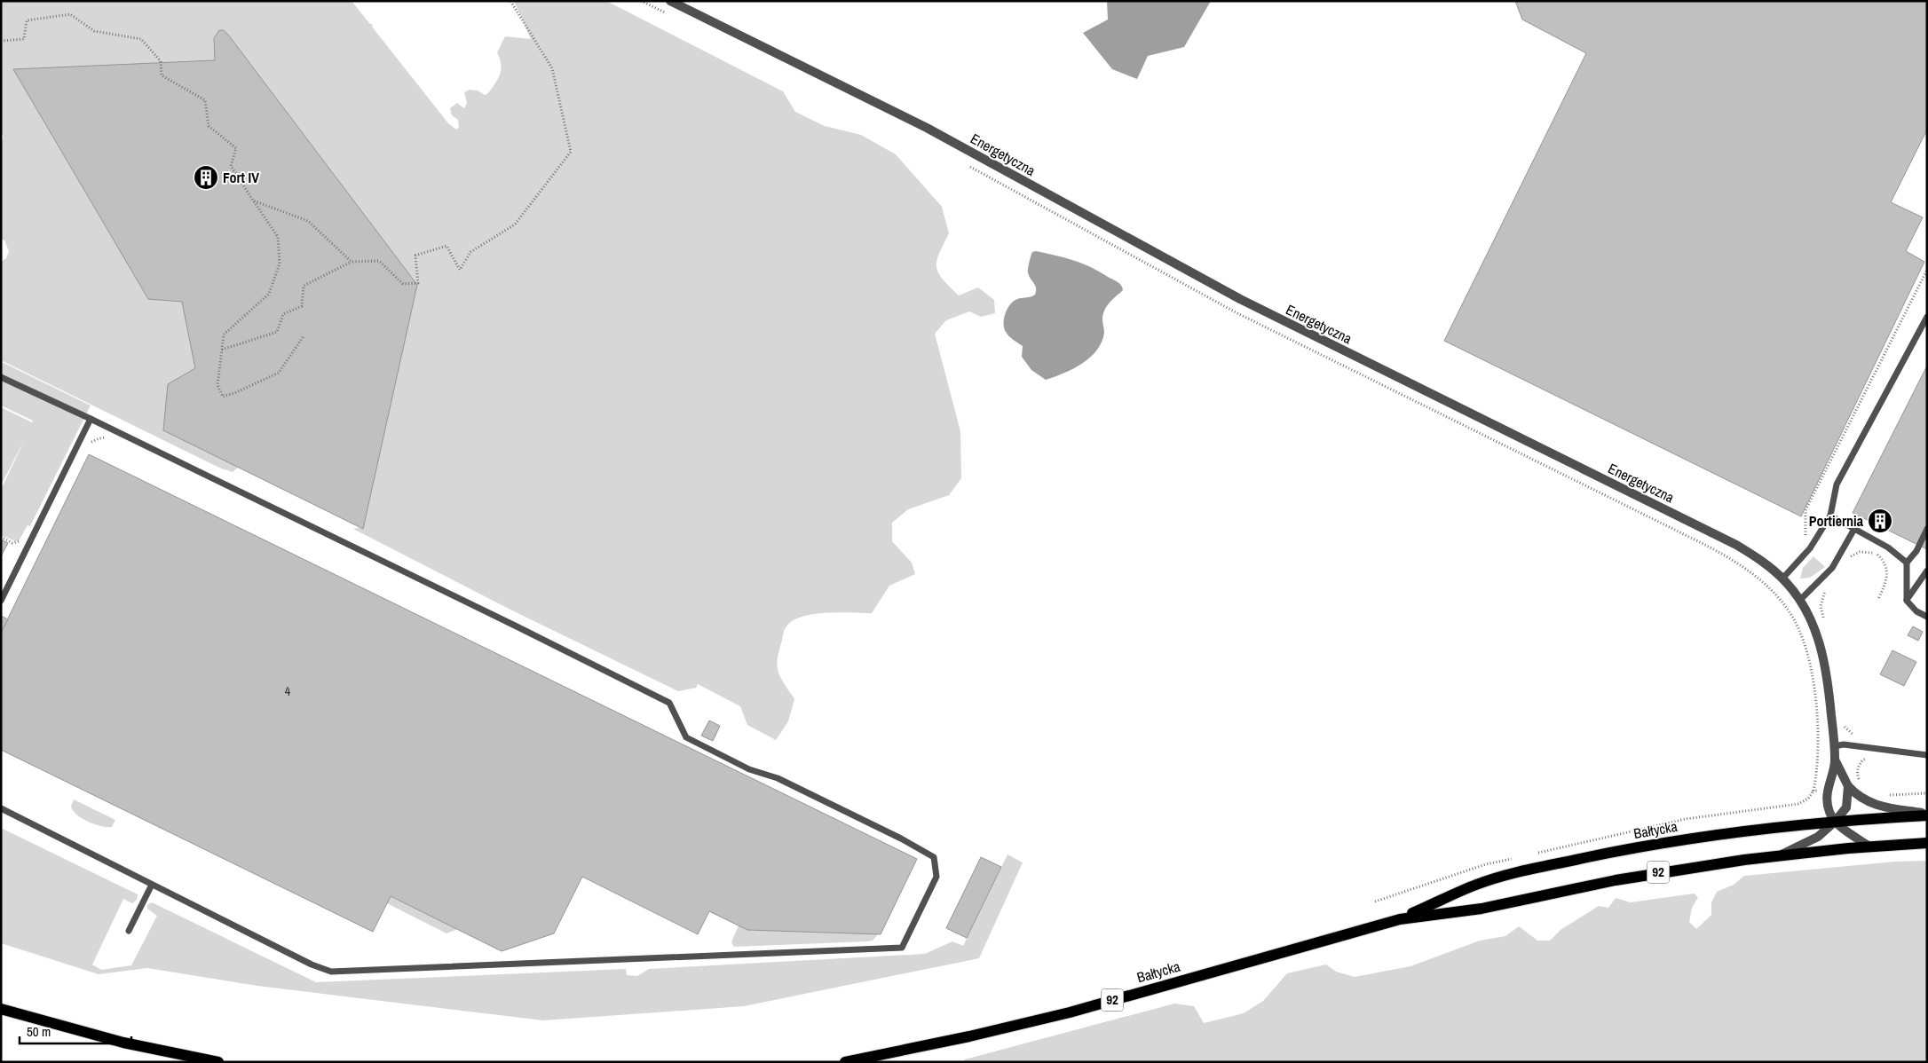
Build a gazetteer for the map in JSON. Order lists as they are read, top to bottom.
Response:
{
  "streets": {
    "main road": ["Bałtycka", "92"],
    "street": ["Energetyczna"]
  },
  "places": {
    "building": ["Fort IV", "Portiernia"]
  },
  "house_numbers": ["4"],
  "scale_bar": "50 m"
}
